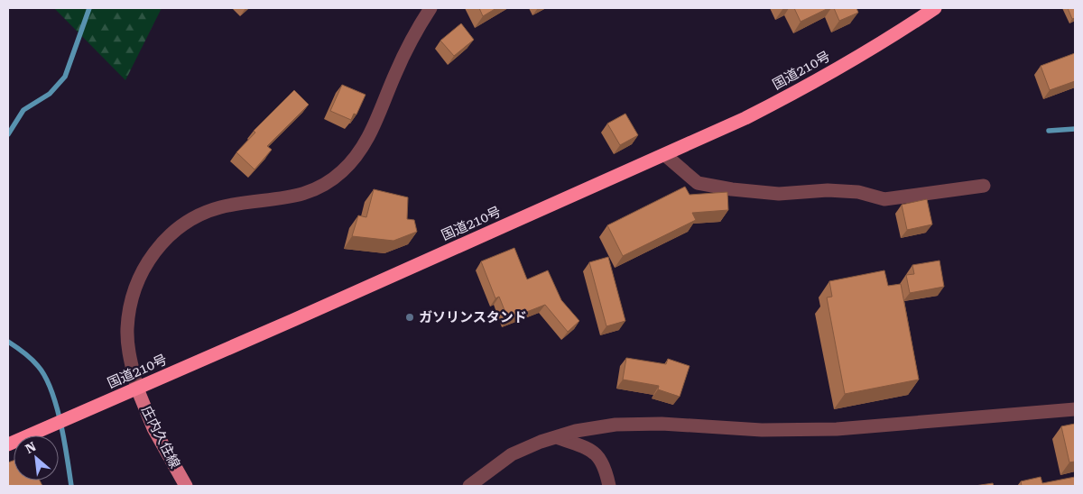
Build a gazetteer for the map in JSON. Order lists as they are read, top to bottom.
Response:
{
  "streets": {
    "highway": ["国道210号"],
    "main road": ["庄内久住線"]
  },
  "crossings": [
    ["国道210号", "庄内久住線"]
  ],
  "places": ["ガソリンスタンド"],
  "north": "top left"
}
